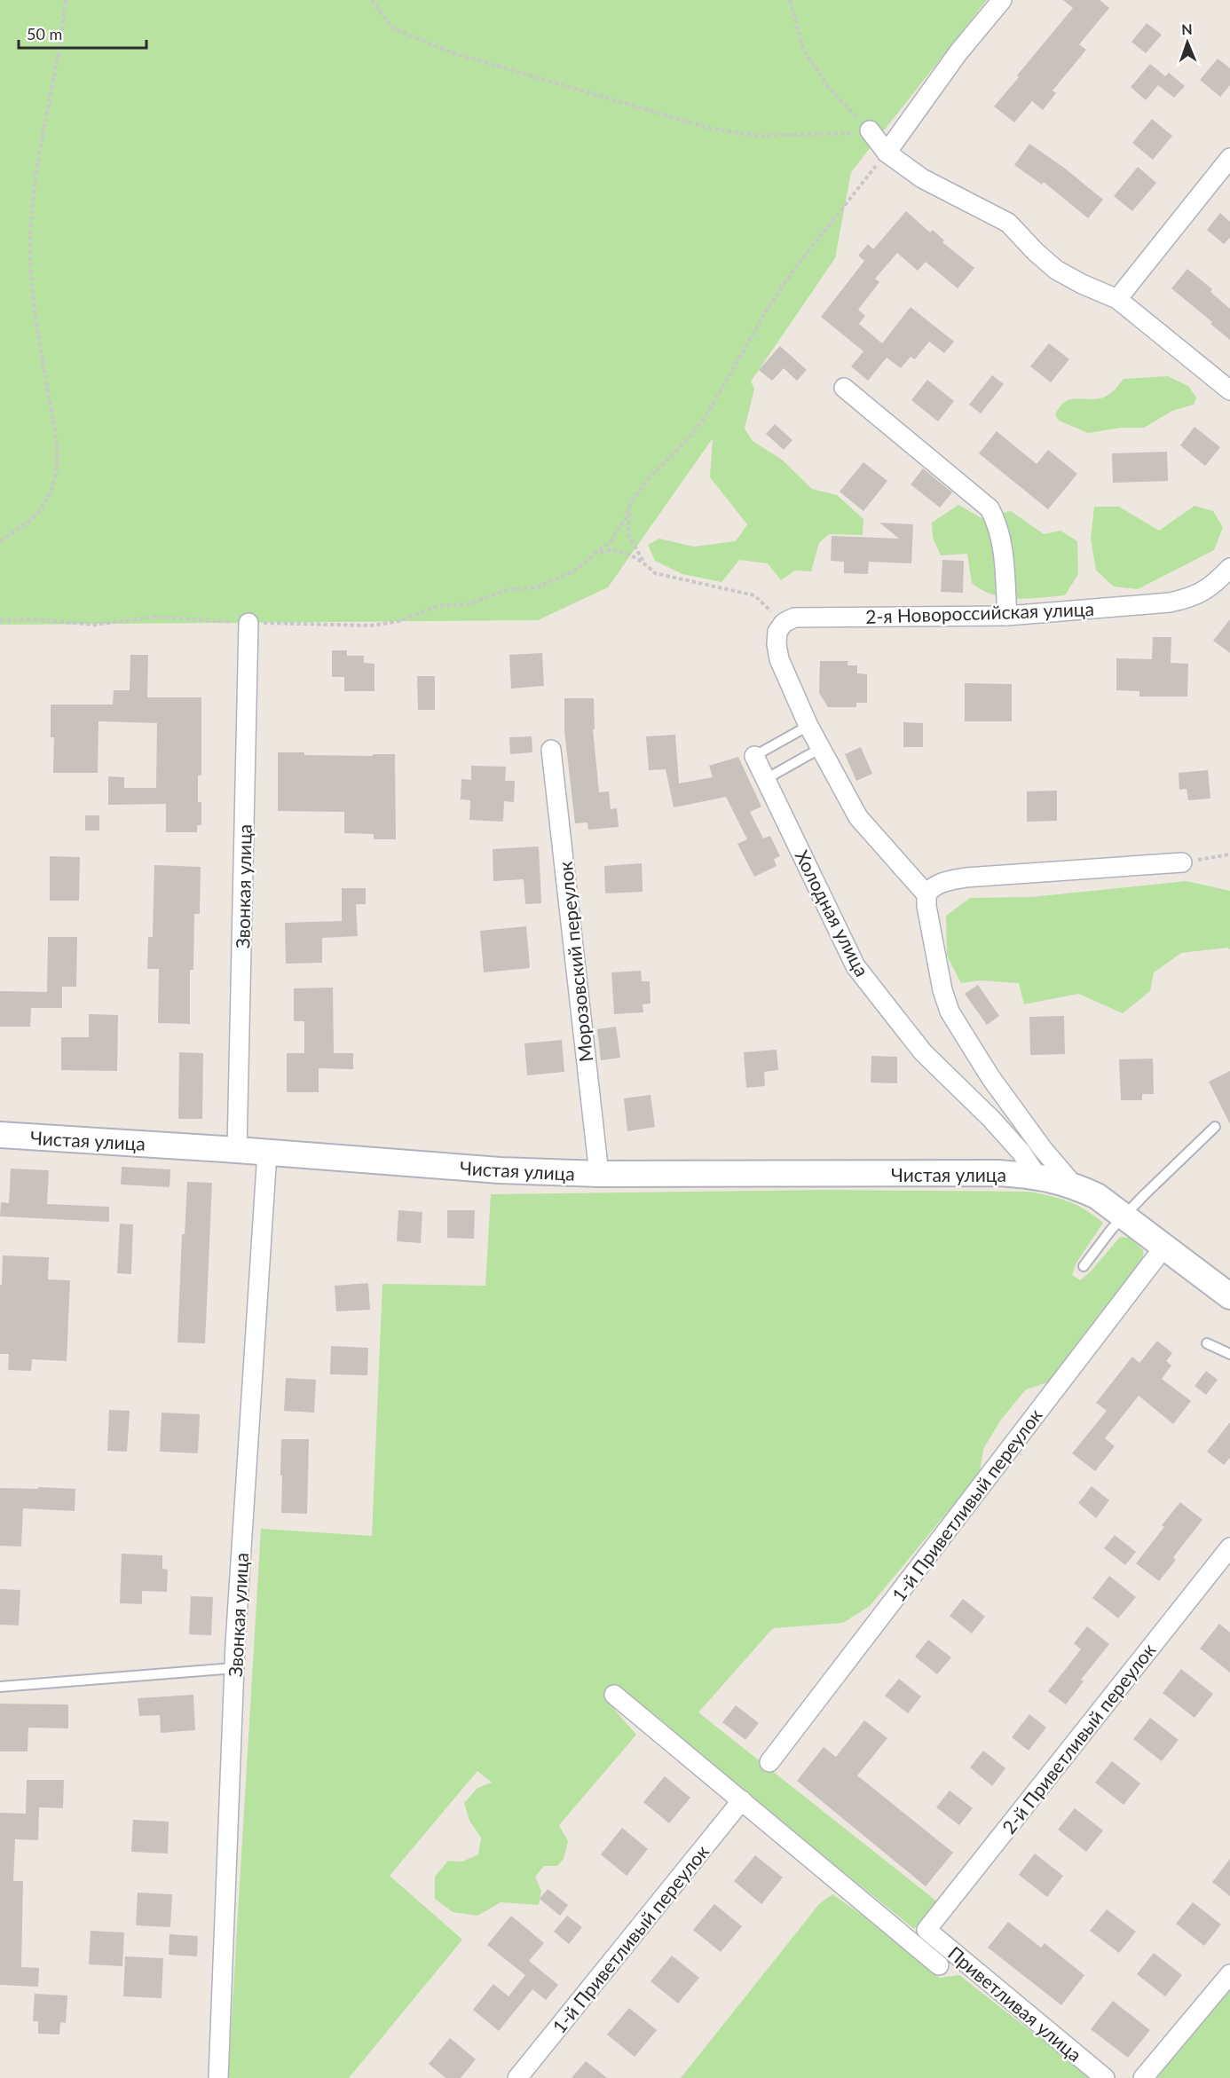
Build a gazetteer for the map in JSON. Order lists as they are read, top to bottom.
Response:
{
  "streets": {
    "street": [
      "2-я Новороссийская улица",
      "Звонкая улица",
      "Холодная улица",
      "Морозовский переулок",
      "Чистая улица",
      "1-й Приветливый переулок",
      "2-й Приветливый переулок",
      "Приветливая улица"
    ]
  },
  "crossings": [
    ["Звонкая улица", "Чистая улица"],
    ["Холодная улица", "Чистая улица"],
    ["Морозовский переулок", "Чистая улица"],
    ["Чистая улица", "1-й Приветливый переулок"],
    ["2-й Приветливый переулок", "Приветливая улица"]
  ],
  "scale_bar": "50 m",
  "north": "top"
}
